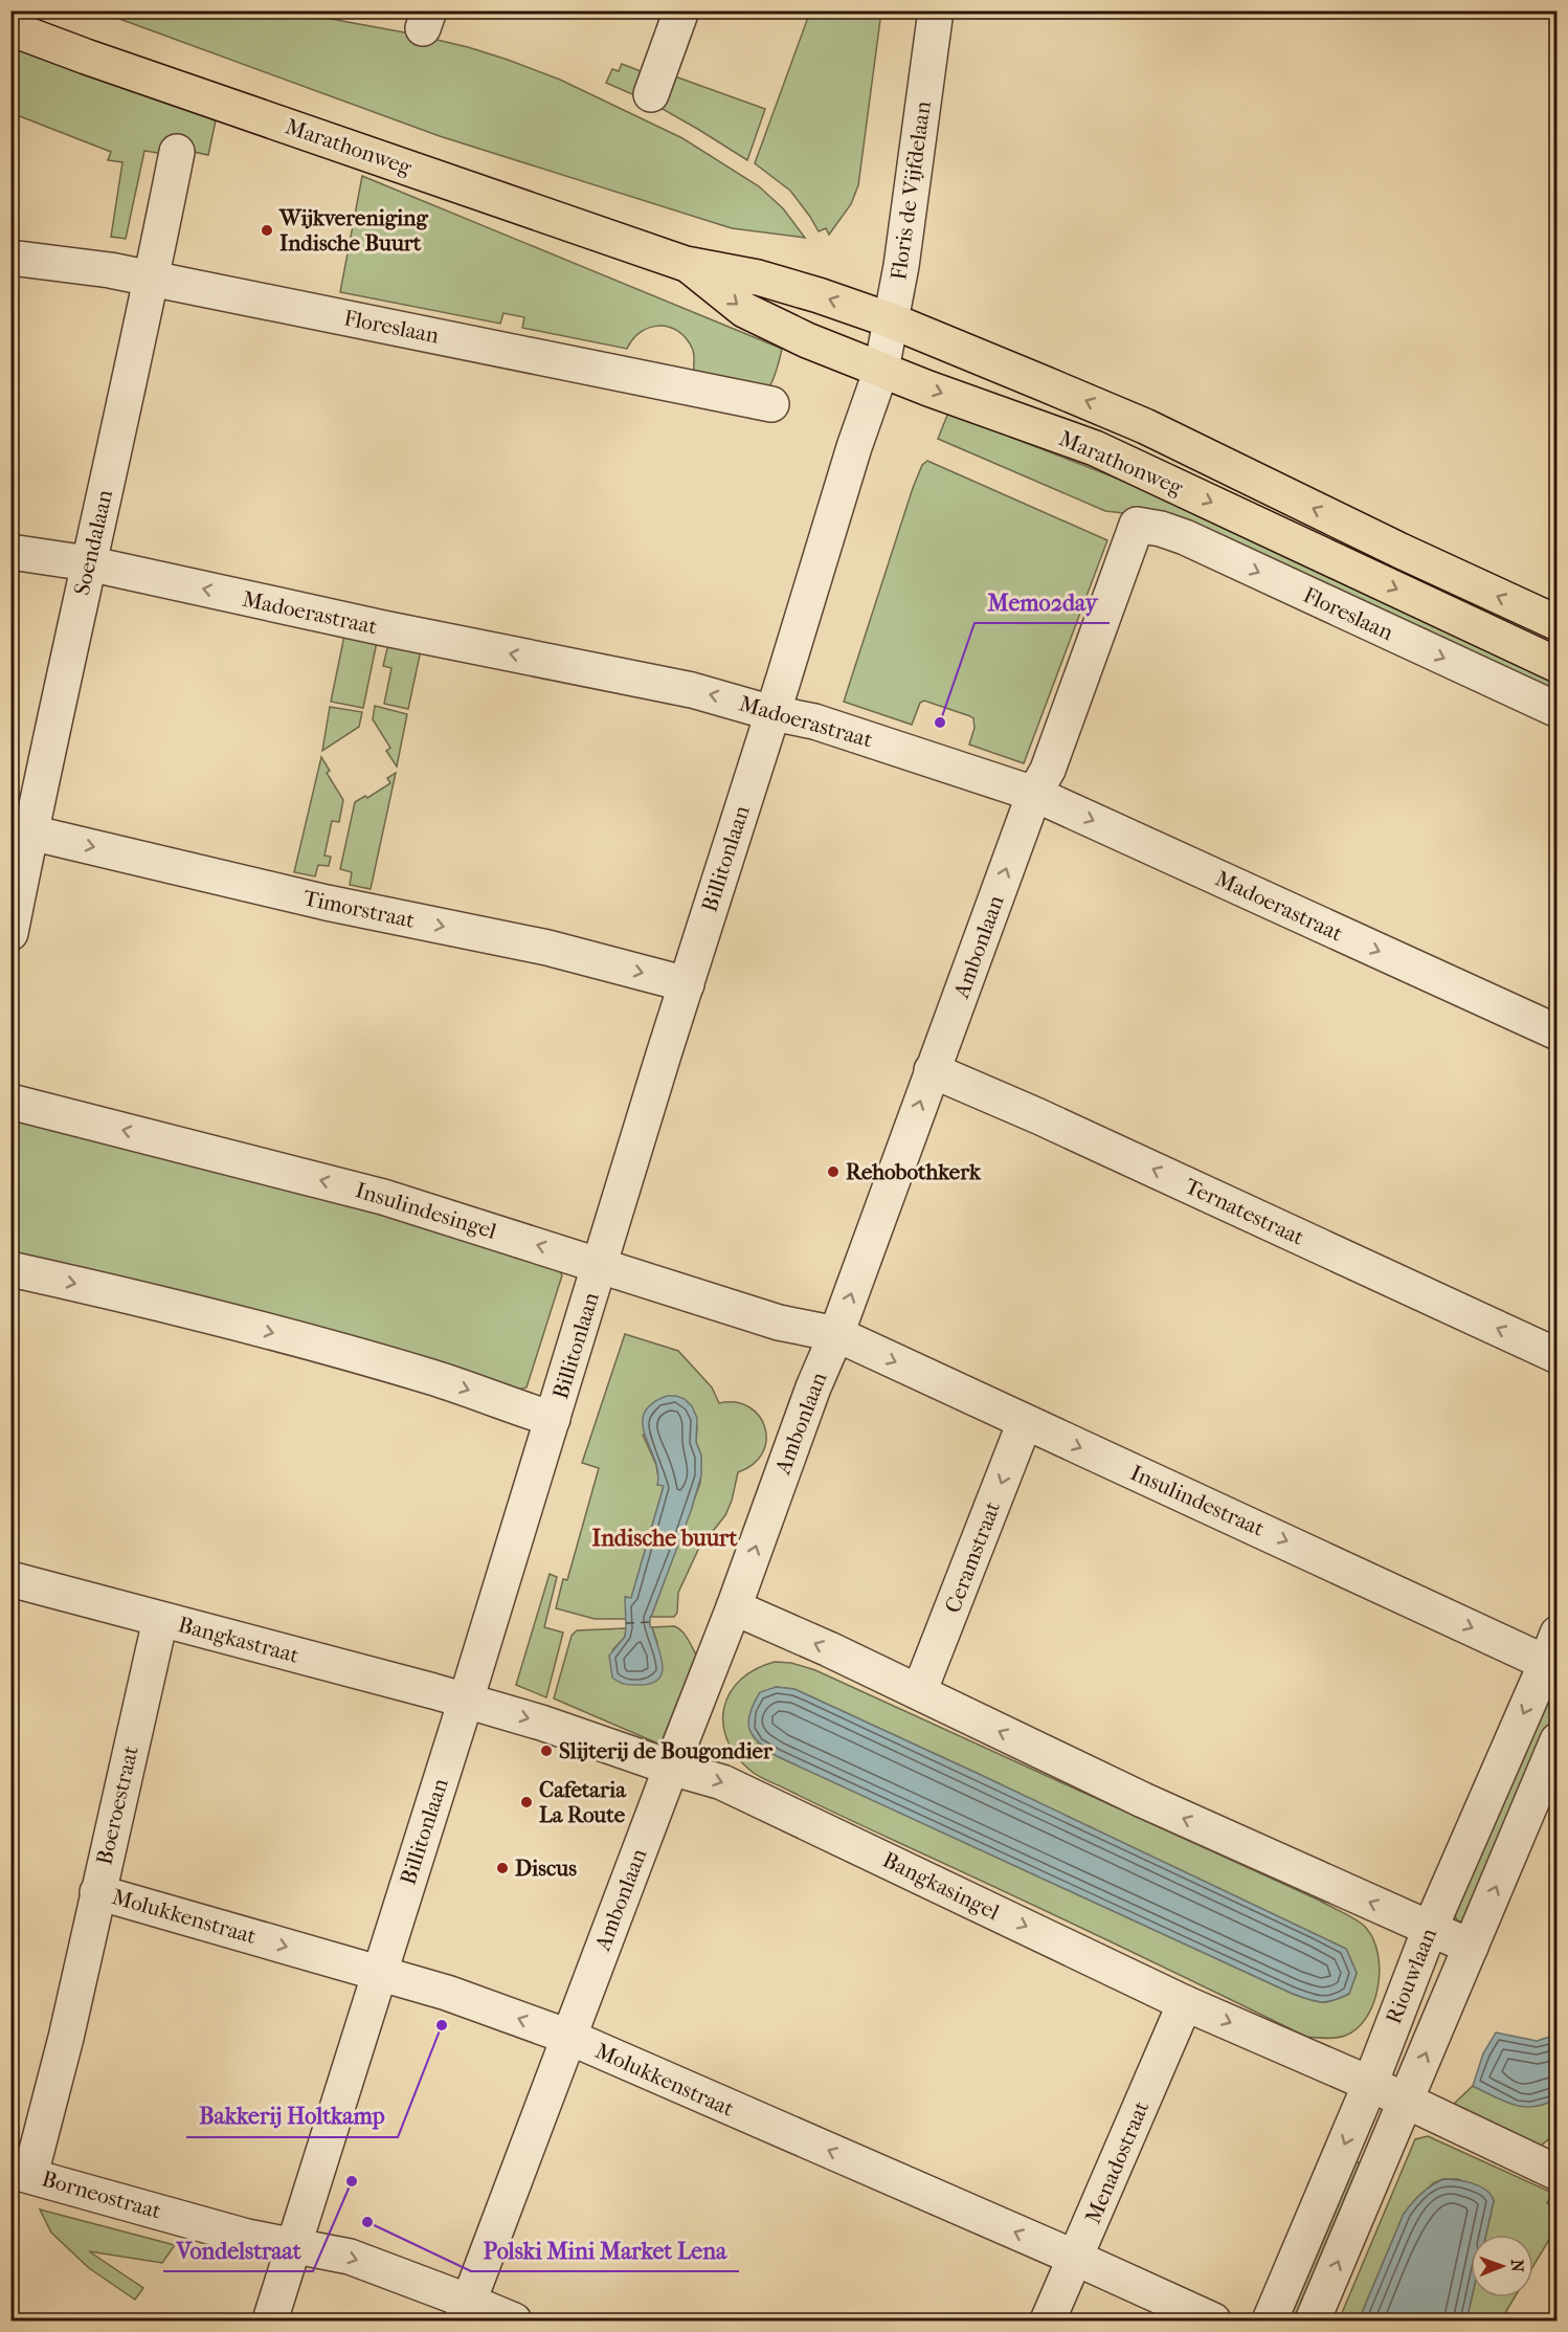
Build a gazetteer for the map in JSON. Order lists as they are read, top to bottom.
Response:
{
  "streets": {
    "main road": ["Marathonweg"],
    "street": [
      "Floris de Vijfdelaan",
      "Floreslaan",
      "Soendalaan",
      "Madoerastraat",
      "Billitonlaan",
      "Timorstraat",
      "Ambonlaan",
      "Insulindesingel",
      "Ternatestraat",
      "Insulindestraat",
      "Ceramstraat",
      "Bangkastraat",
      "Boeroestraat",
      "Bangkasingel",
      "Molukkenstraat",
      "Riouwlaan",
      "Menadostraat",
      "Borneostraat"
    ]
  },
  "crossings": [
    ["Marathonweg", "Floris de Vijfdelaan"],
    ["Marathonweg", "Billitonlaan"],
    ["Floris de Vijfdelaan", "Billitonlaan"],
    ["Floreslaan", "Soendalaan"],
    ["Floreslaan", "Ambonlaan"],
    ["Soendalaan", "Madoerastraat"],
    ["Soendalaan", "Timorstraat"],
    ["Madoerastraat", "Billitonlaan"],
    ["Madoerastraat", "Ambonlaan"],
    ["Billitonlaan", "Timorstraat"],
    ["Billitonlaan", "Insulindesingel"],
    ["Billitonlaan", "Bangkastraat"],
    ["Billitonlaan", "Bangkasingel"],
    ["Billitonlaan", "Molukkenstraat"],
    ["Billitonlaan", "Borneostraat"],
    ["Ambonlaan", "Insulindesingel"],
    ["Ambonlaan", "Ternatestraat"],
    ["Ambonlaan", "Insulindestraat"],
    ["Ambonlaan", "Bangkasingel"],
    ["Ambonlaan", "Molukkenstraat"],
    ["Ambonlaan", "Borneostraat"],
    ["Insulindesingel", "Insulindestraat"],
    ["Insulindestraat", "Ceramstraat"],
    ["Insulindestraat", "Riouwlaan"],
    ["Bangkastraat", "Boeroestraat"],
    ["Bangkastraat", "Bangkasingel"],
    ["Boeroestraat", "Molukkenstraat"],
    ["Boeroestraat", "Borneostraat"],
    ["Bangkasingel", "Riouwlaan"],
    ["Bangkasingel", "Menadostraat"],
    ["Molukkenstraat", "Menadostraat"]
  ],
  "one_way": [
    "Floreslaan",
    "Timorstraat",
    "Ambonlaan",
    "Ternatestraat",
    "Ceramstraat",
    "Borneostraat"
  ],
  "districts": ["Indische buurt"],
  "places": [
    "Wijkvereniging Indische Buurt",
    "Memo2day",
    "Rehobothkerk",
    "Slijterij de Bougondier",
    "Cafetaria La Route",
    "Discus",
    "Bakkerij Holtkamp",
    "Vondelstraat",
    "Polski Mini Market Lena"
  ],
  "north": "right"
}
